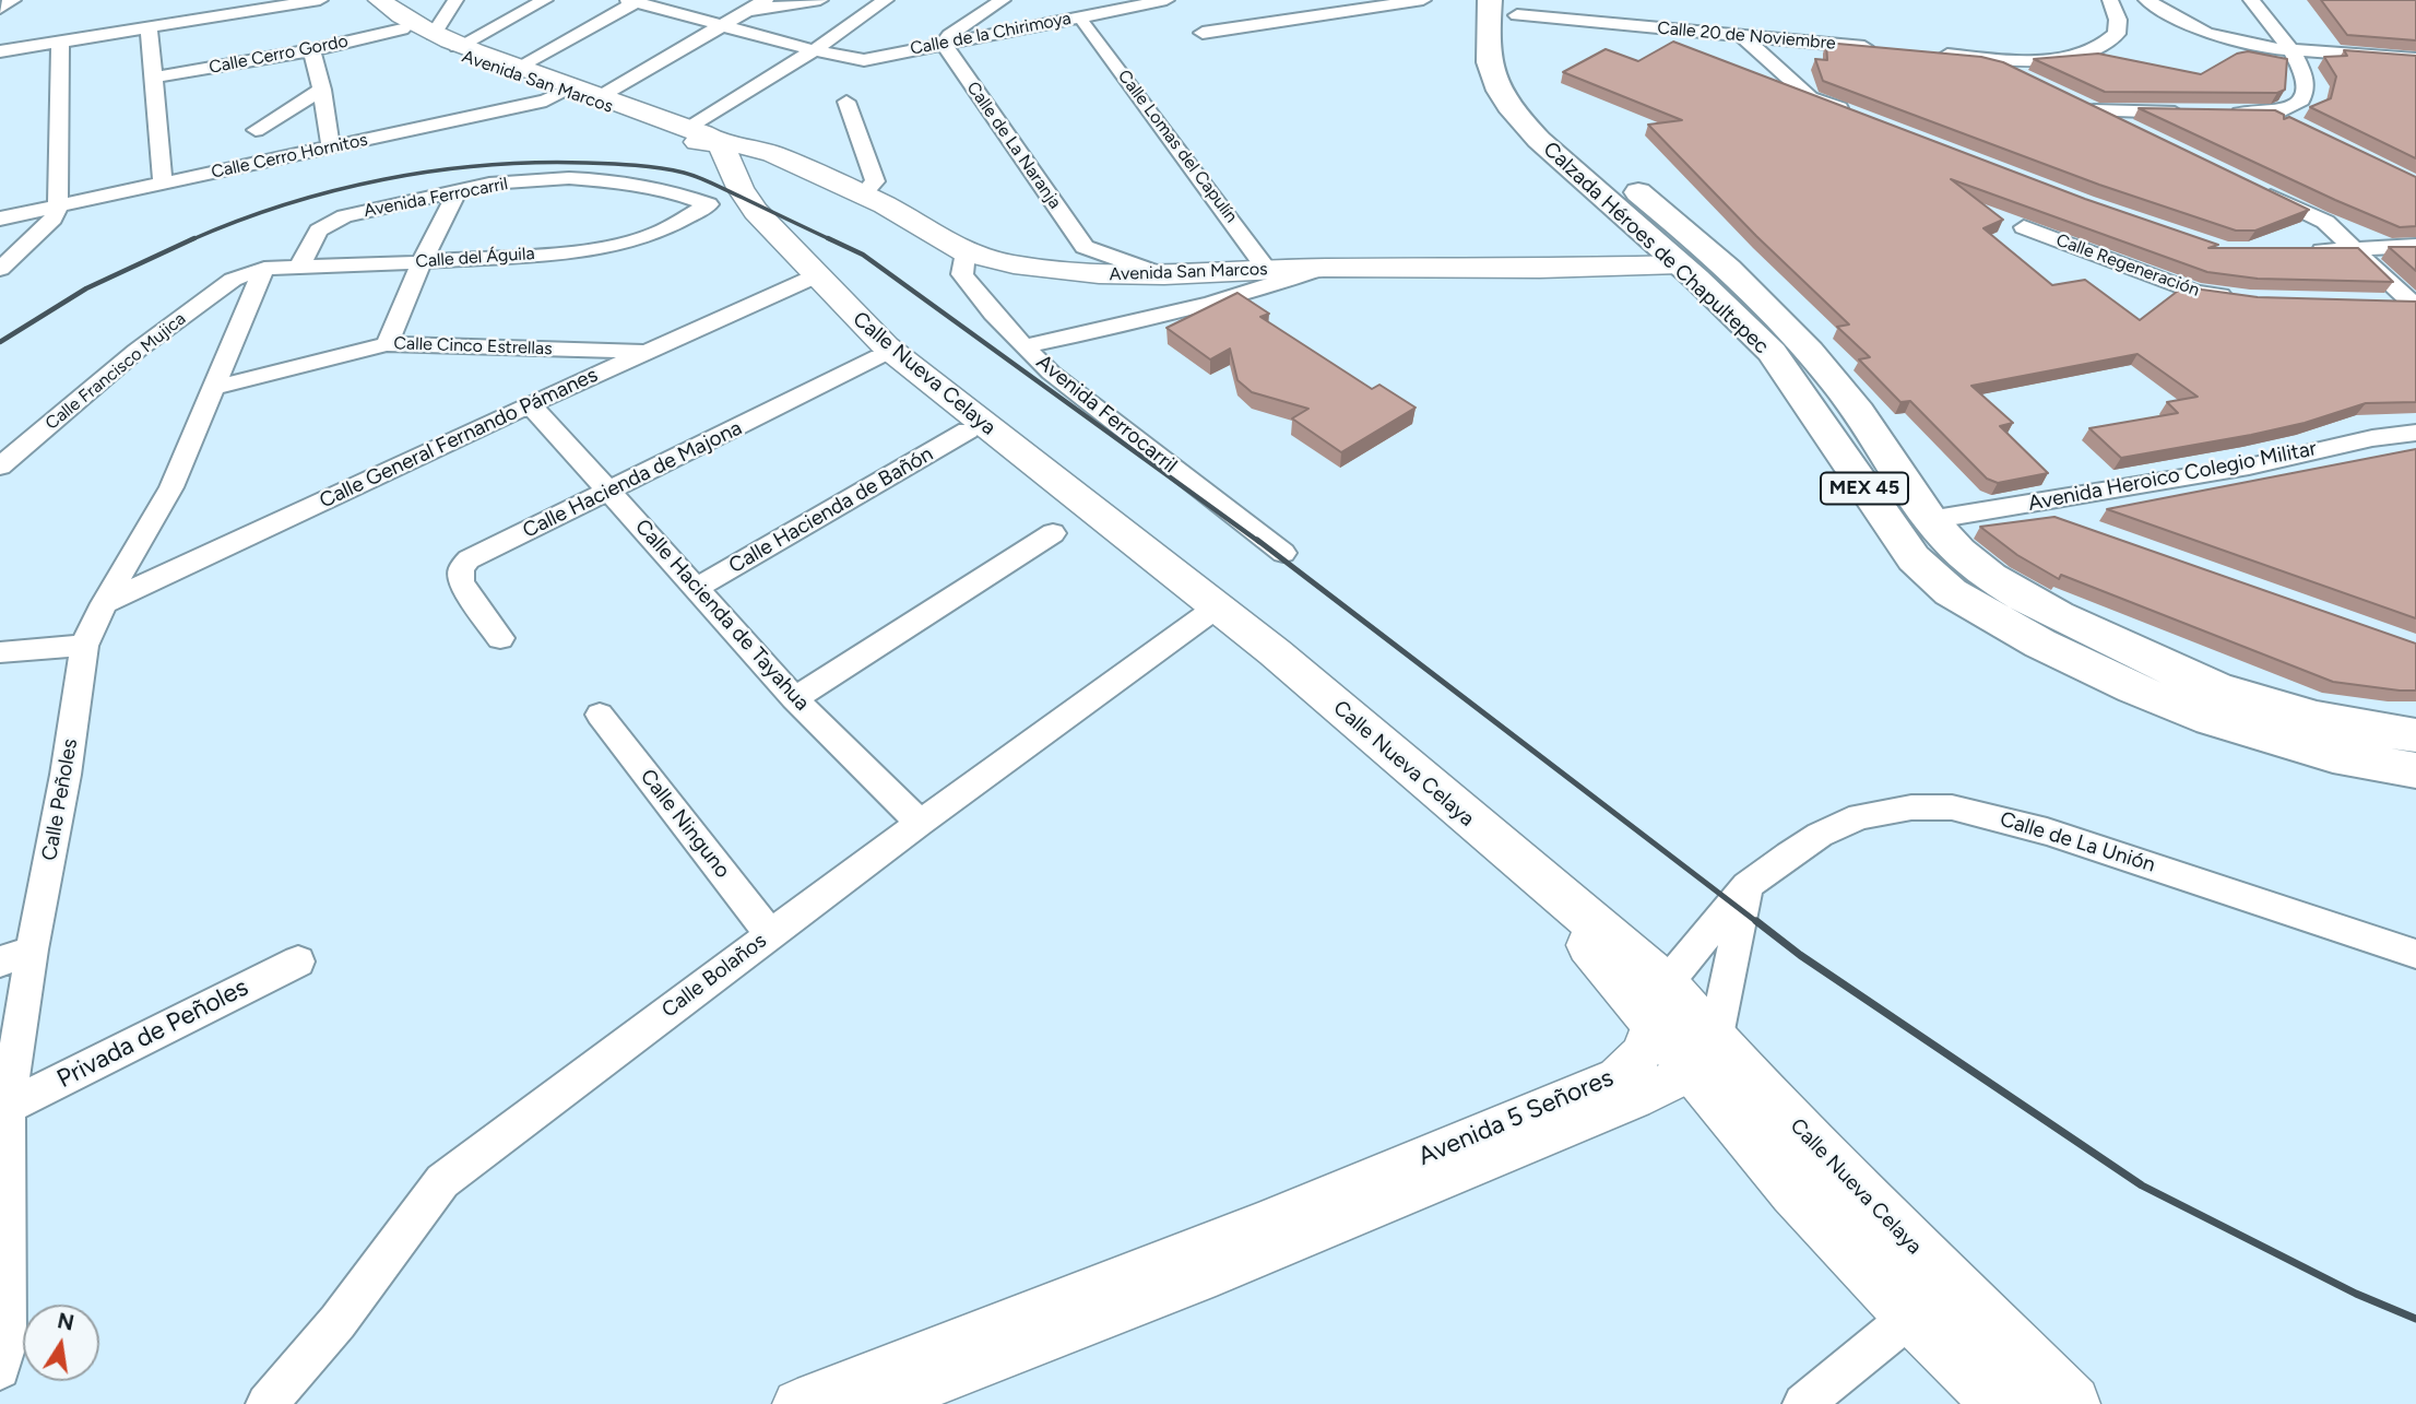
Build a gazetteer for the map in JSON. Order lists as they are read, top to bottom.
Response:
{
  "streets": {
    "main road": [
      "Avenida San Marcos",
      "Calzada Héroes de Chapultepec",
      "Calle Nueva Celaya",
      "MEX 45"
    ],
    "street": [
      "Calle de la Chirimoya",
      "Calle 20 de Noviembre",
      "Calle Cerro Gordo",
      "Calle de La Naranja",
      "Calle Lomas del Capulín",
      "Calle Cerro Hornitos",
      "Avenida Ferrocarril",
      "Calle del Águila",
      "Calle Regeneración",
      "Calle Cinco Estrellas",
      "Calle Francisco Mujica",
      "Calle General Fernando Pámanes",
      "Avenida Heroico Colegio Militar",
      "Calle Hacienda de Majona",
      "Calle Hacienda de Bañón",
      "Calle Hacienda de Tayahua",
      "Calle Peñoles",
      "Calle Ninguno",
      "Calle de La Unión",
      "Calle Bolaños",
      "Privada de Peñoles",
      "Avenida 5 Señores"
    ]
  },
  "crossings": [
    ["Calle de la Chirimoya", "Calle de La Naranja"],
    ["Calle de la Chirimoya", "Calle Lomas del Capulín"],
    ["Calle 20 de Noviembre", "Calzada Héroes de Chapultepec"],
    ["Calle Cerro Gordo", "Avenida San Marcos"],
    ["Avenida San Marcos", "Calle de La Naranja"],
    ["Avenida San Marcos", "Calle Lomas del Capulín"],
    ["Avenida San Marcos", "Calle Cerro Hornitos"],
    ["Avenida San Marcos", "Avenida Ferrocarril"],
    ["Avenida San Marcos", "Calzada Héroes de Chapultepec"],
    ["Avenida San Marcos", "Calle Nueva Celaya"],
    ["Avenida Ferrocarril", "Calle del Águila"],
    ["Calzada Héroes de Chapultepec", "Avenida Heroico Colegio Militar"],
    ["Calle del Águila", "Calle Francisco Mujica"],
    ["Calle del Águila", "Calle Peñoles"],
    ["Calle Cinco Estrellas", "Calle General Fernando Pámanes"],
    ["Calle Cinco Estrellas", "Calle Peñoles"],
    ["Calle Nueva Celaya", "Calle General Fernando Pámanes"],
    ["Calle Nueva Celaya", "Calle Hacienda de Majona"],
    ["Calle Nueva Celaya", "Calle Hacienda de Bañón"],
    ["Calle Nueva Celaya", "Calle Bolaños"],
    ["Calle Nueva Celaya", "Avenida 5 Señores"],
    ["Calle General Fernando Pámanes", "Calle Hacienda de Tayahua"],
    ["Calle General Fernando Pámanes", "Calle Peñoles"],
    ["Calle Hacienda de Majona", "Calle Hacienda de Tayahua"],
    ["Calle Hacienda de Bañón", "Calle Hacienda de Tayahua"],
    ["Calle Hacienda de Tayahua", "Calle Bolaños"],
    ["Calle Peñoles", "Privada de Peñoles"],
    ["Calle Ninguno", "Calle Bolaños"],
    ["Calle de La Unión", "Avenida 5 Señores"]
  ],
  "north": "top"
}
